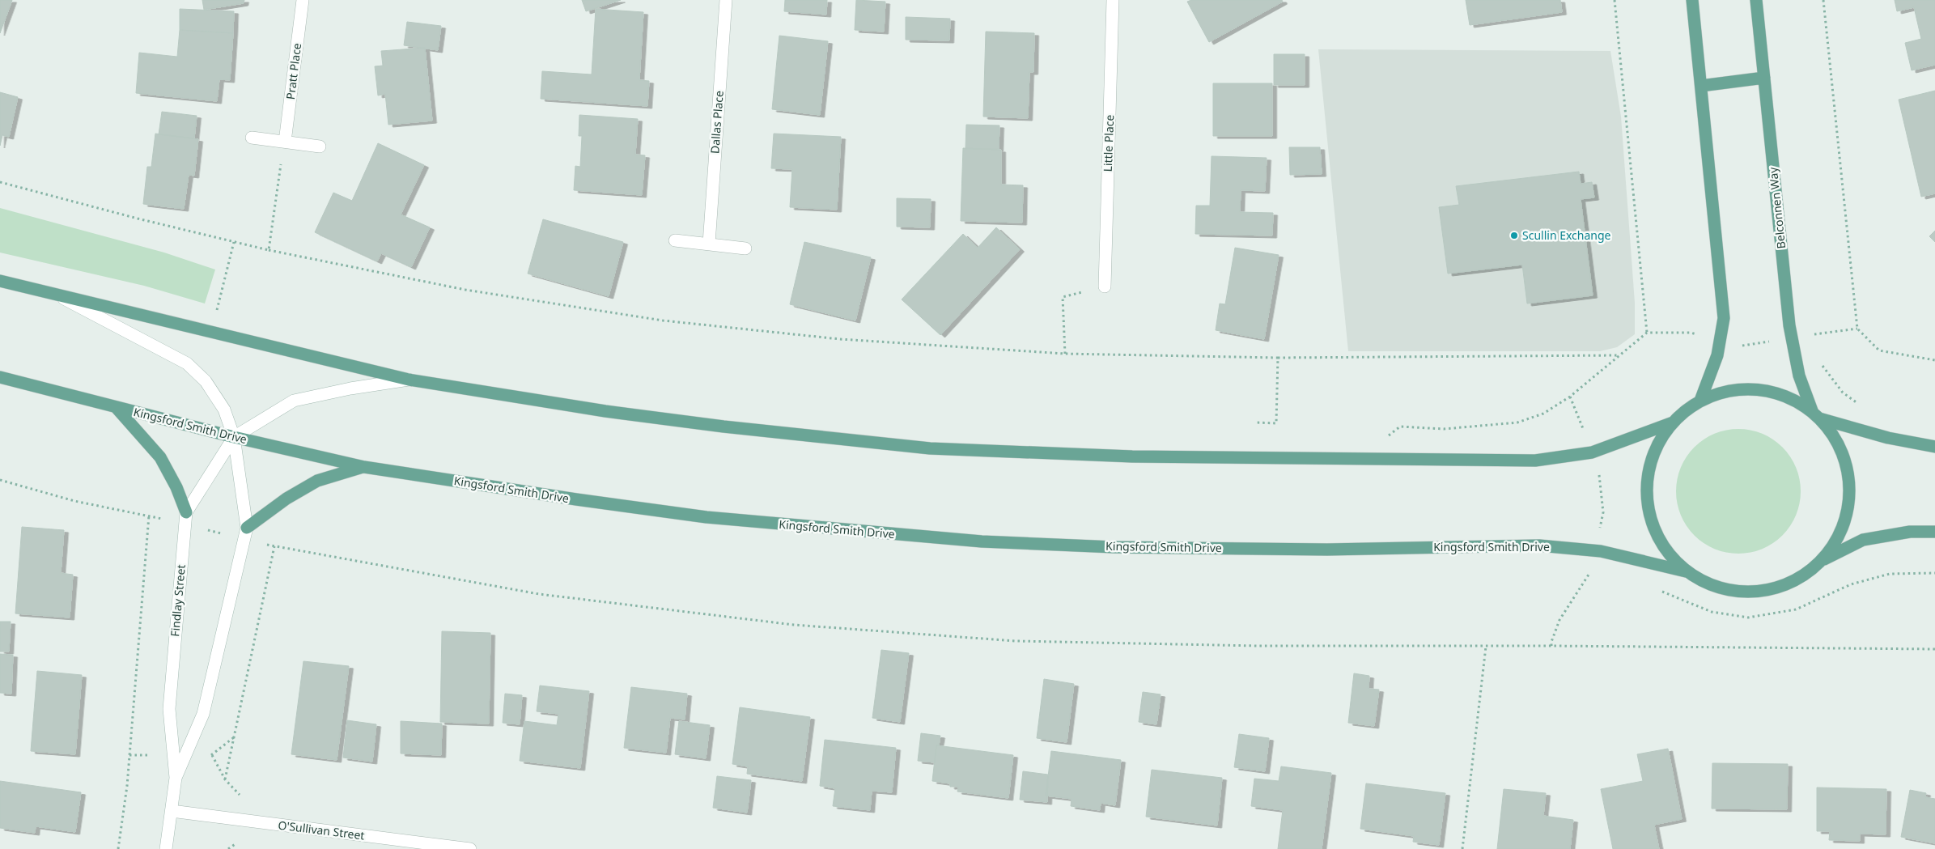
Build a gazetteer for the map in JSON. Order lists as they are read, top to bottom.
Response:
{
  "streets": {
    "main road": ["Belconnen Way", "Kingsford Smith Drive"],
    "street": [
      "Pratt Place",
      "Dallas Place",
      "Little Place",
      "Findlay Street",
      "O'Sullivan Street"
    ]
  },
  "crossings": [
    ["Kingsford Smith Drive", "Findlay Street"],
    ["Findlay Street", "O'Sullivan Street"]
  ],
  "places": ["Scullin Exchange"]
}
